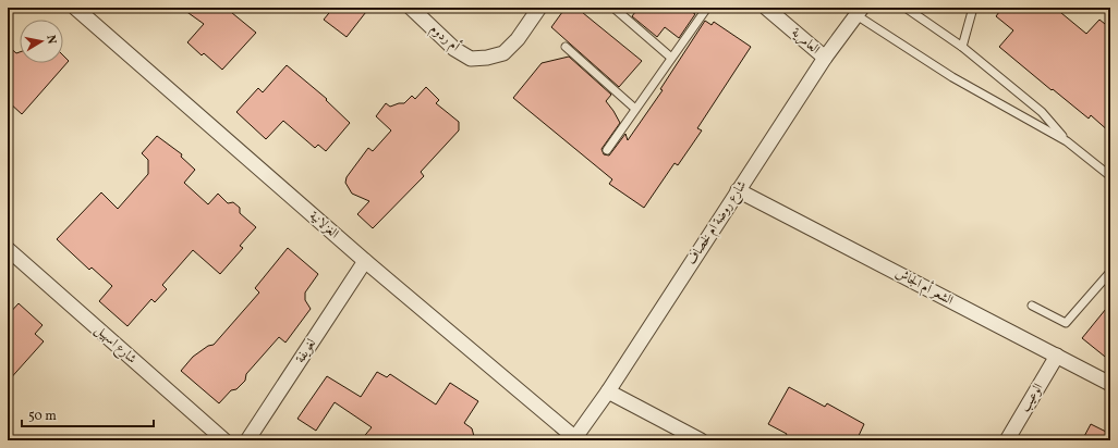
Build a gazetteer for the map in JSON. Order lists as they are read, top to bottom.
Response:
{
  "streets": {
    "street": [
      "أم ردوم",
      "العامرية",
      "شارع روضة ام لخصاف",
      "الغزلانية",
      "الشعر أم الجاش",
      "شارع اسهيل",
      "لغويفة",
      "الوعيب"
    ]
  },
  "crossings": [
    ["العامرية", "شارع روضة ام لخصاف"],
    ["شارع روضة ام لخصاف", "الغزلانية"],
    ["شارع روضة ام لخصاف", "الشعر أم الجاش"],
    ["الغزلانية", "لغويفة"],
    ["الشعر أم الجاش", "الوعيب"]
  ],
  "scale_bar": "50 m",
  "north": "right"
}
